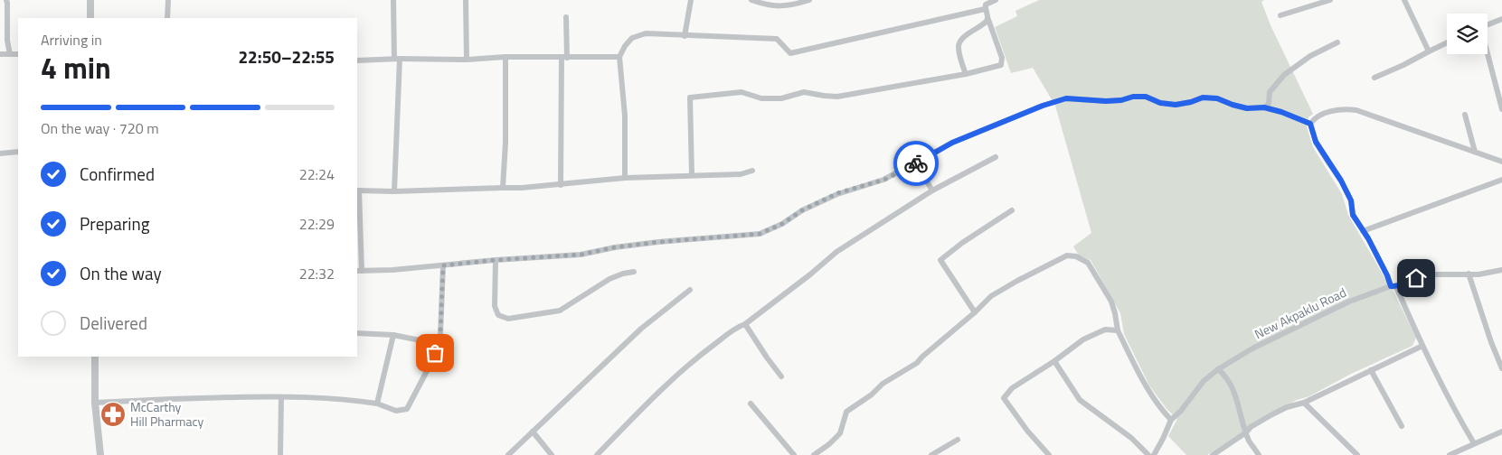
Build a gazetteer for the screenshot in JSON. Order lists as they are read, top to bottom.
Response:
{
  "streets": {
    "street": ["New Akpaklu Road"]
  },
  "places": {
    "pharmacy": ["McCarthy Hill Pharmacy"]
  },
  "page": {
    "heading": ["4 min", "Arriving in", "22:50–22:55"],
    "bar": "On the way · 720 m",
    "list": [
      ["Confirmed", "22:24"],
      ["Preparing", "22:29"],
      ["On the way", "22:32"],
      "Delivered"
    ]
  }
}
